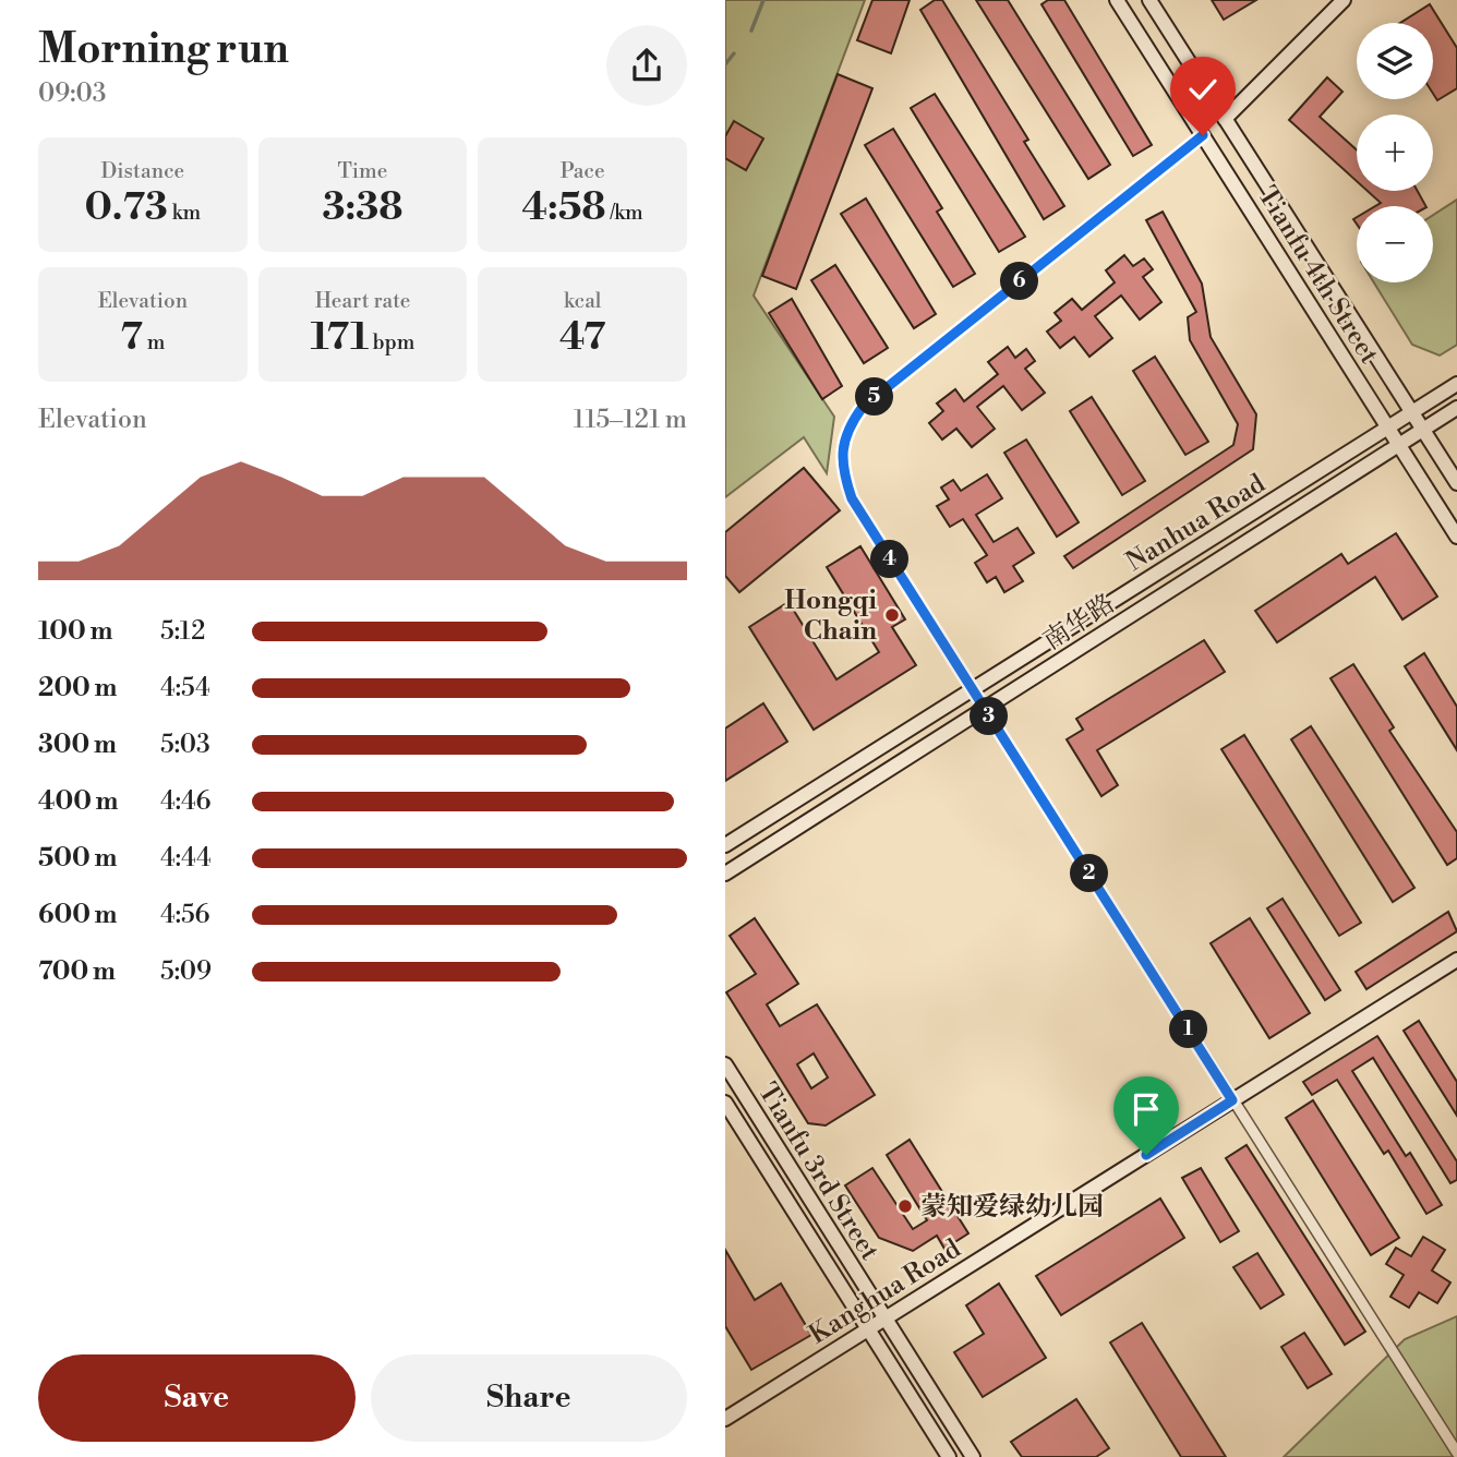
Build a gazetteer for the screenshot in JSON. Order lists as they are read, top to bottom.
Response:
{
  "streets": {
    "main road": [
      "Tianfu 4th Street",
      "Nanhua Road",
      "南华路",
      "Tianfu 3rd Street",
      "Kanghua Road"
    ]
  },
  "crossings": [
    ["Tianfu 4th Street", "Nanhua Road"],
    ["Tianfu 4th Street", "南华路"],
    ["Tianfu 3rd Street", "Kanghua Road"]
  ],
  "places": ["Hongqi Chain", "蒙知爱绿幼儿园"],
  "page": {
    "heading": ["Morning run", "09:03"],
    "map_buttons": ["+", "−"],
    "stats": [
      ["Distance", "0.73 km"],
      ["Time", "3:38"],
      ["Pace", "4:58 /km"],
      ["Elevation", "7 m"],
      ["Heart rate", "171 bpm"],
      ["kcal", "47"]
    ],
    "pins": [
      "6",
      "5",
      "4",
      "3",
      "2",
      "1"
    ],
    "chart": ["Elevation", "115–121 m"],
    "list": [
      {
        "name": "100 m",
        "note": "5:12"
      },
      {
        "name": "200 m",
        "note": "4:54"
      },
      {
        "name": "300 m",
        "note": "5:03"
      },
      {
        "name": "400 m",
        "note": "4:46"
      },
      {
        "name": "500 m",
        "note": "4:44"
      },
      {
        "name": "600 m",
        "note": "4:56"
      },
      {
        "name": "700 m",
        "note": "5:09"
      }
    ],
    "buttons": ["Save", "Share"]
  }
}
